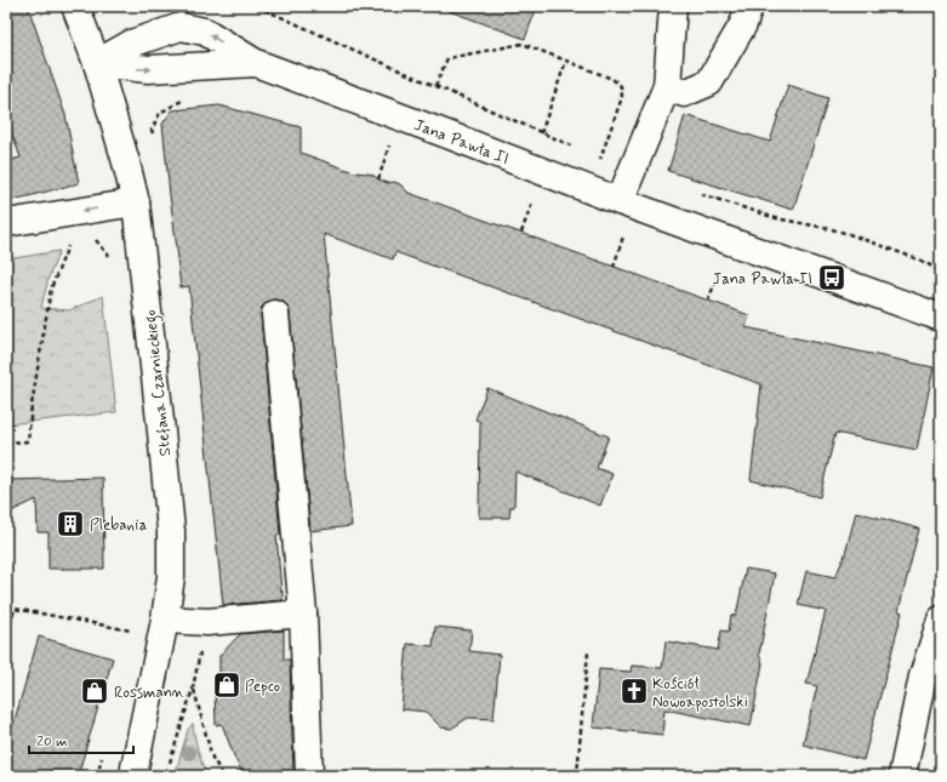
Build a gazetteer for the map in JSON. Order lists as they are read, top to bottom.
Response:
{
  "streets": {
    "street": ["Jana Pawła II", "Stefana Czarnieckiego"]
  },
  "crossings": [
    ["Jana Pawła II", "Stefana Czarnieckiego"]
  ],
  "places": {
    "bus stop": ["Jana Pawła II"],
    "building": ["Plebania"],
    "shop": ["Pepco", "Rossmann"],
    "church": ["Kościół Nowoapostolski"]
  },
  "scale_bar": "20 m"
}
